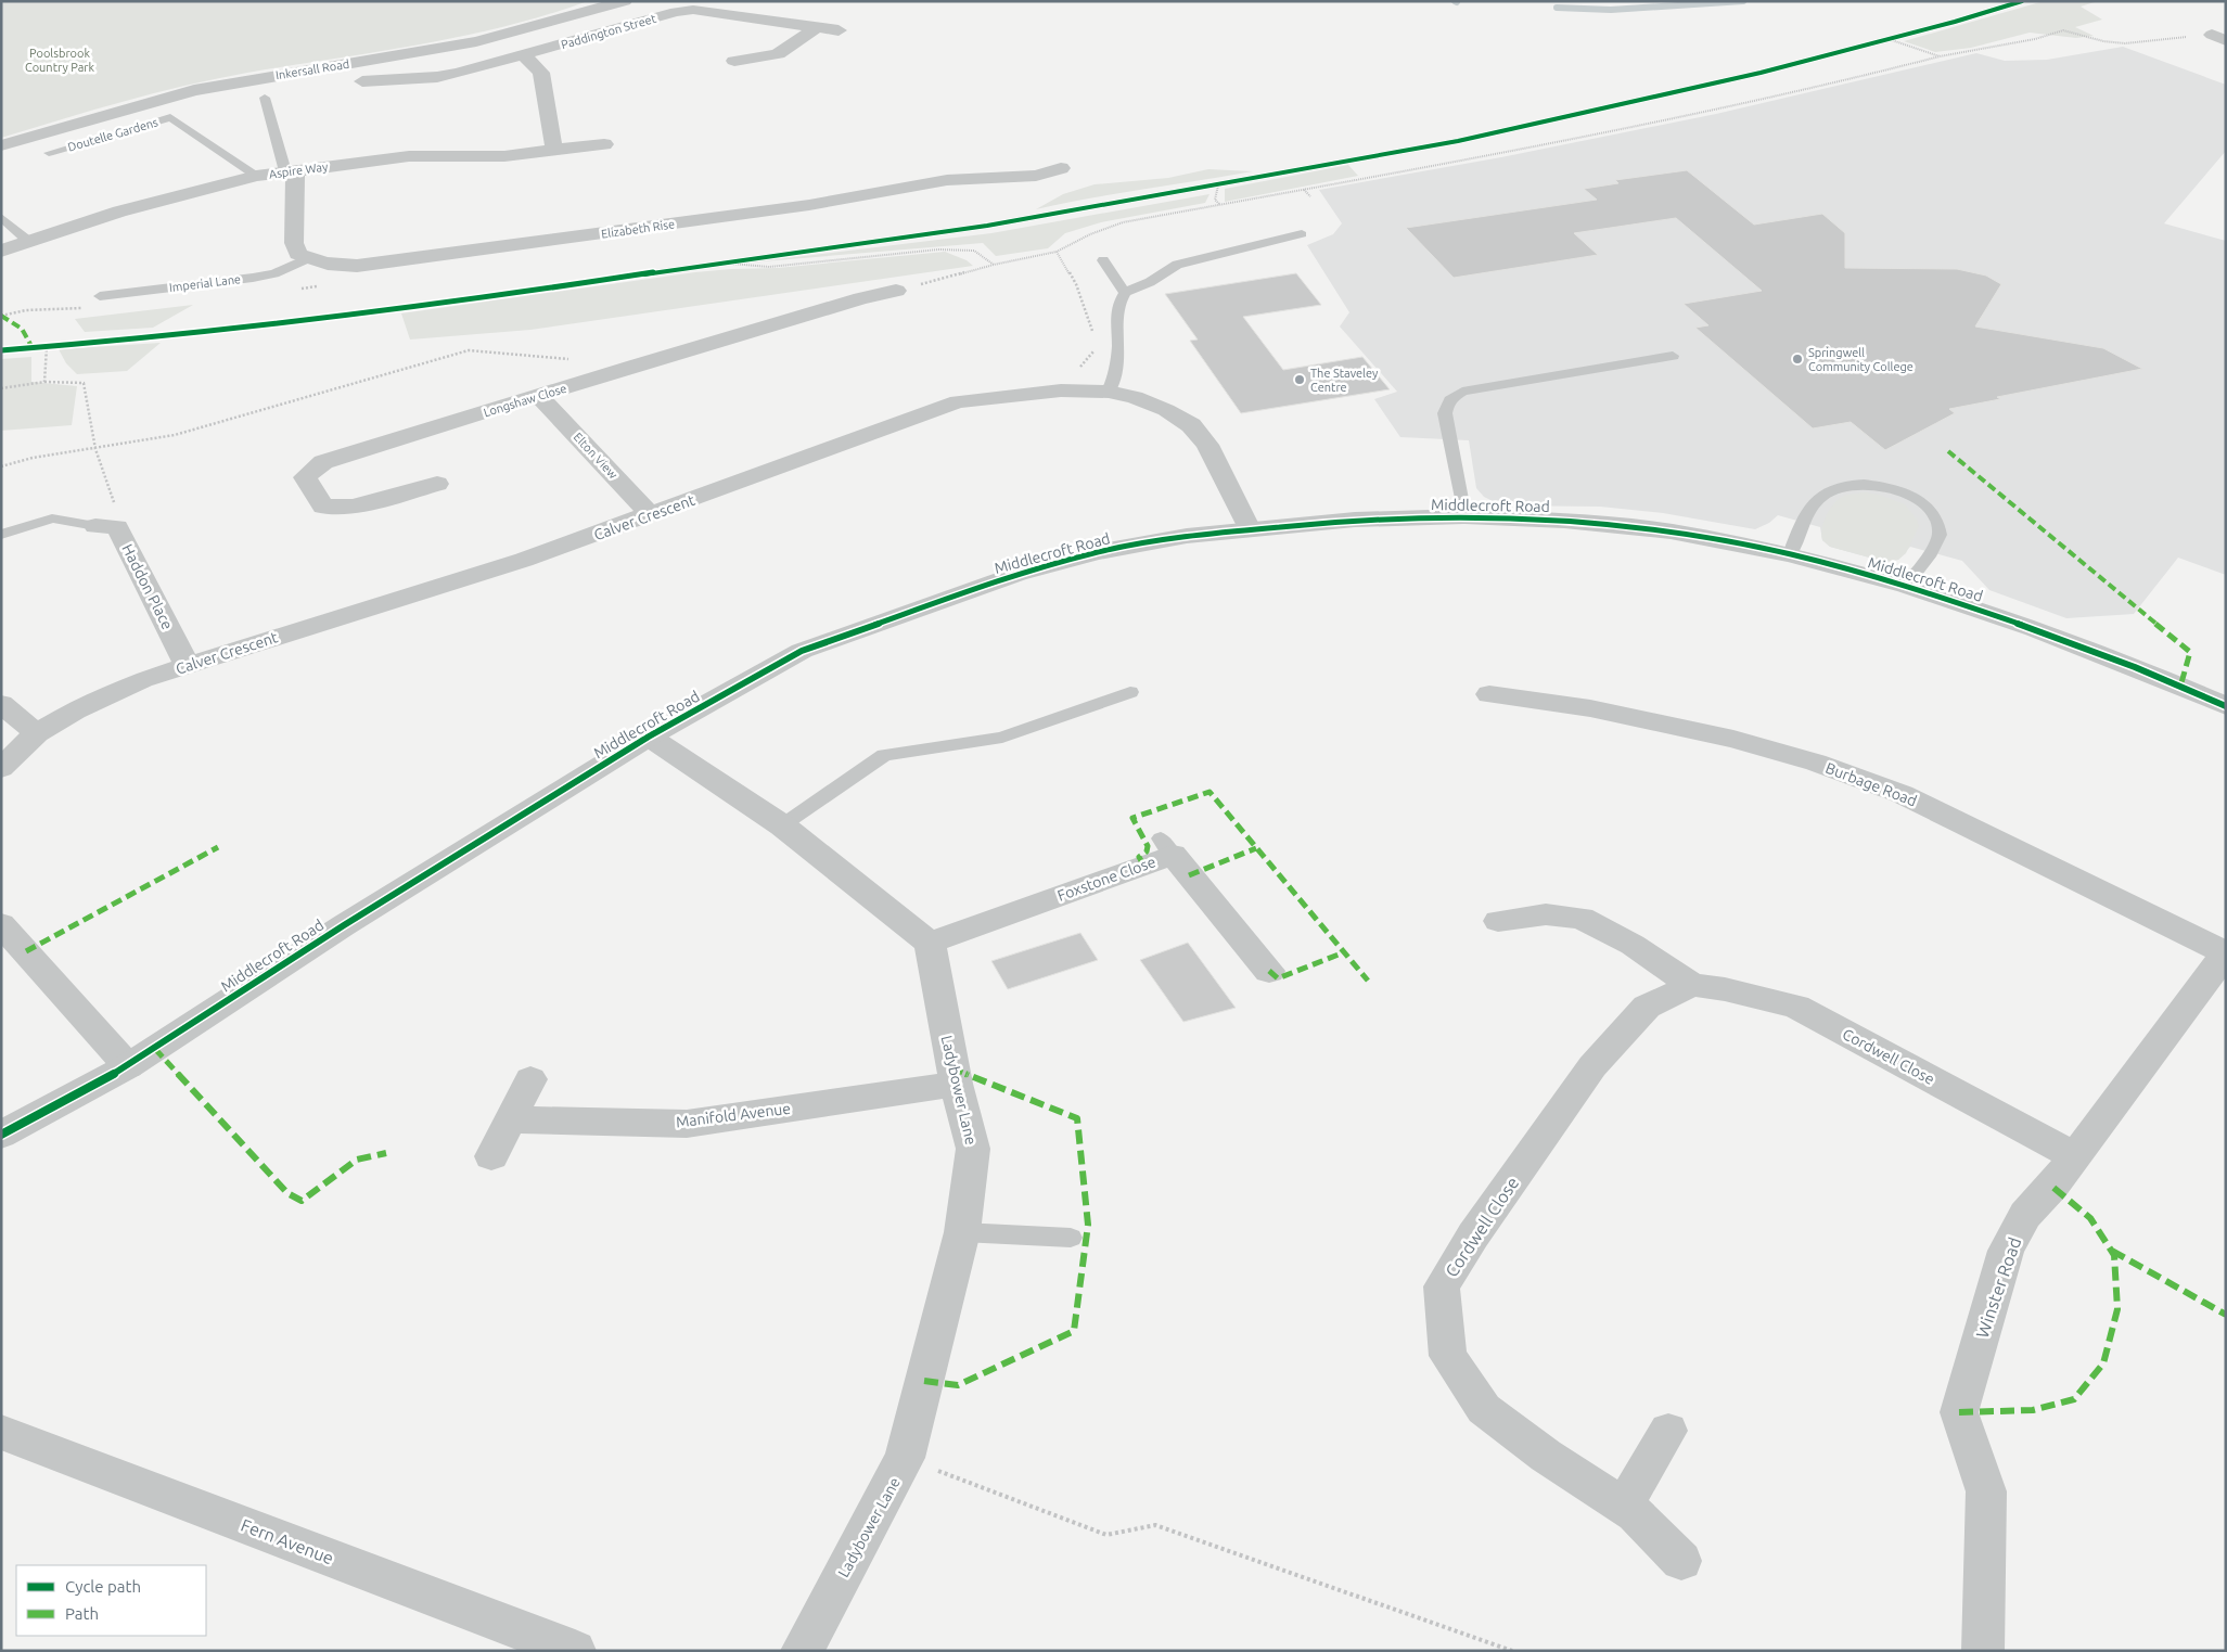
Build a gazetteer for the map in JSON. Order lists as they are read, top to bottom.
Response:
{
  "streets": {
    "street": [
      "Paddington Street",
      "Inkersall Road",
      "Aspire Way",
      "Elizabeth Rise",
      "Longshaw Close",
      "Elton View",
      "Middlecroft Road",
      "Calver Crescent",
      "Haddon Place",
      "Burbage Road",
      "Foxstone Close",
      "Cordwell Close",
      "Ladybower Lane",
      "Manifold Avenue",
      "Winster Road",
      "Fern Avenue"
    ],
    "lane": ["Doutelle Gardens", "Imperial Lane"]
  },
  "crossings": [
    ["Doutelle Gardens", "Aspire Way"],
    ["Elizabeth Rise", "Imperial Lane"],
    ["Longshaw Close", "Elton View"],
    ["Elton View", "Calver Crescent"],
    ["Middlecroft Road", "Calver Crescent"],
    ["Calver Crescent", "Haddon Place"],
    ["Burbage Road", "Winster Road"],
    ["Foxstone Close", "Ladybower Lane"],
    ["Cordwell Close", "Winster Road"],
    ["Ladybower Lane", "Manifold Avenue"]
  ],
  "parks": ["Poolsbrook Country Park"],
  "places": ["Springwell Community College", "The Staveley Centre"],
  "legend": ["Cycle path", "Path"]
}
